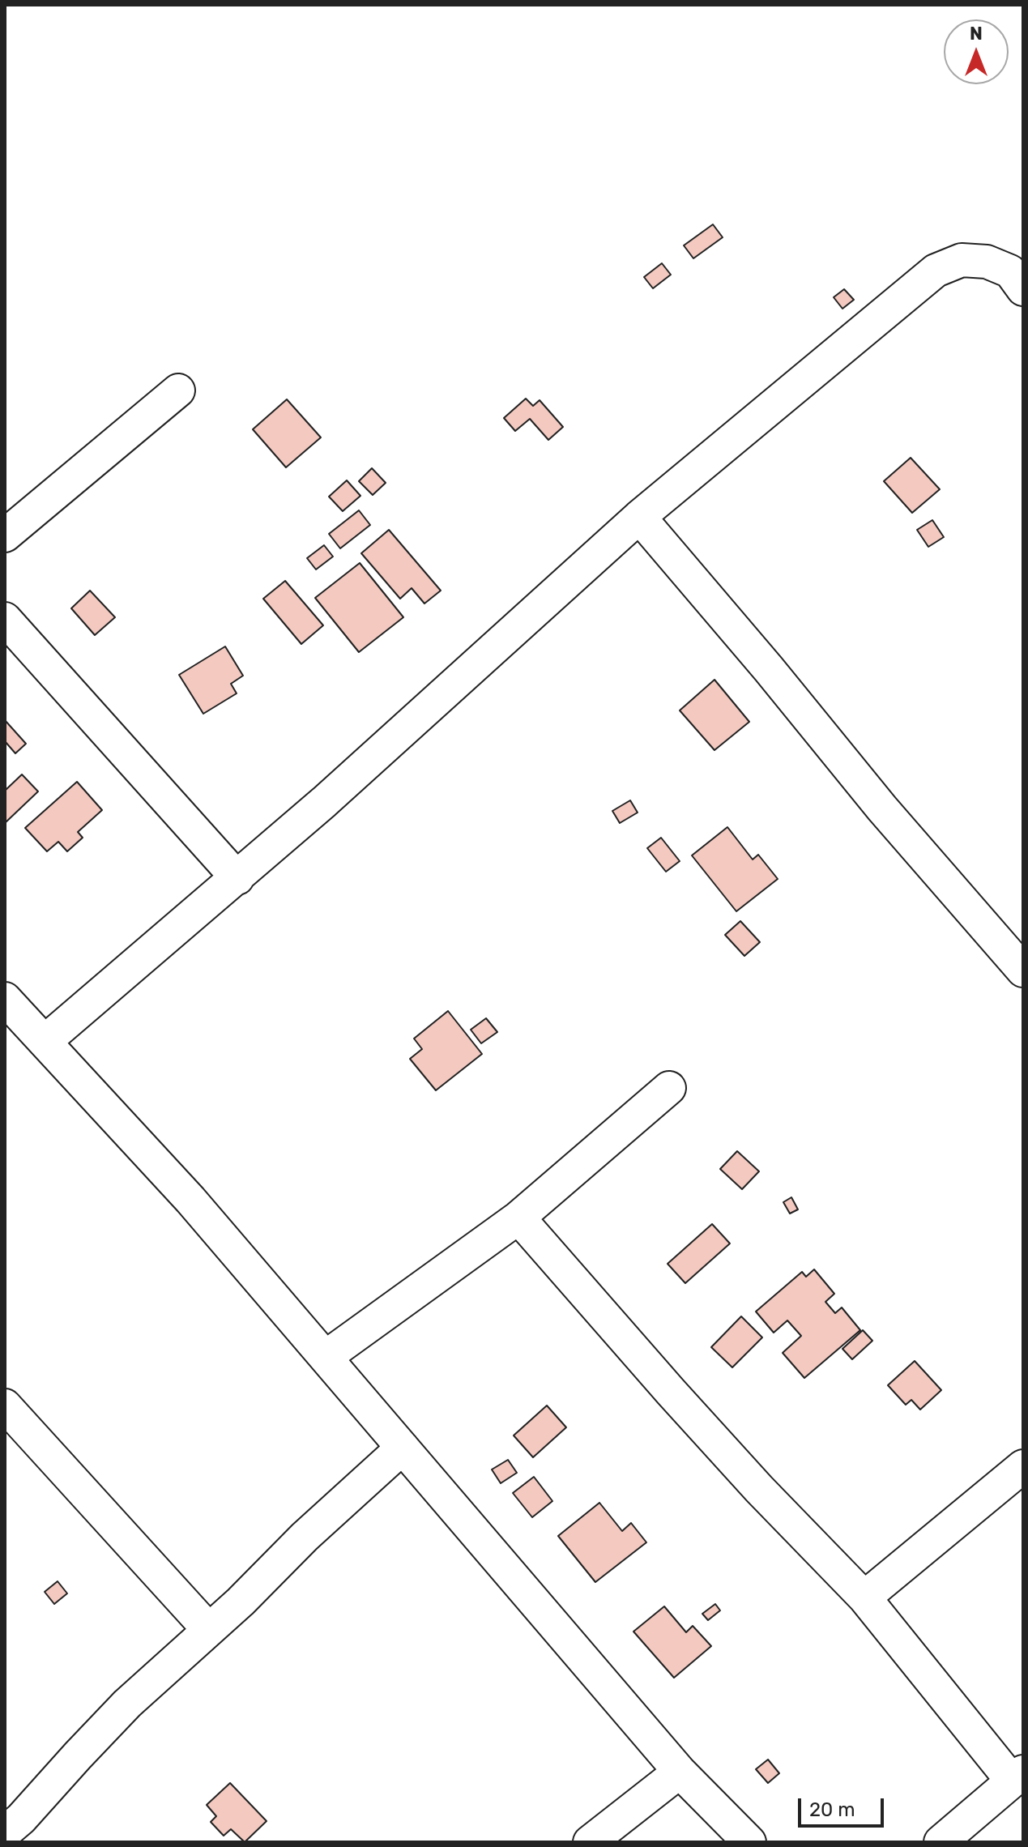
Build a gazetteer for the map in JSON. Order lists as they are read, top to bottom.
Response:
{
  "scale_bar": "20 m",
  "north": "top"
}
